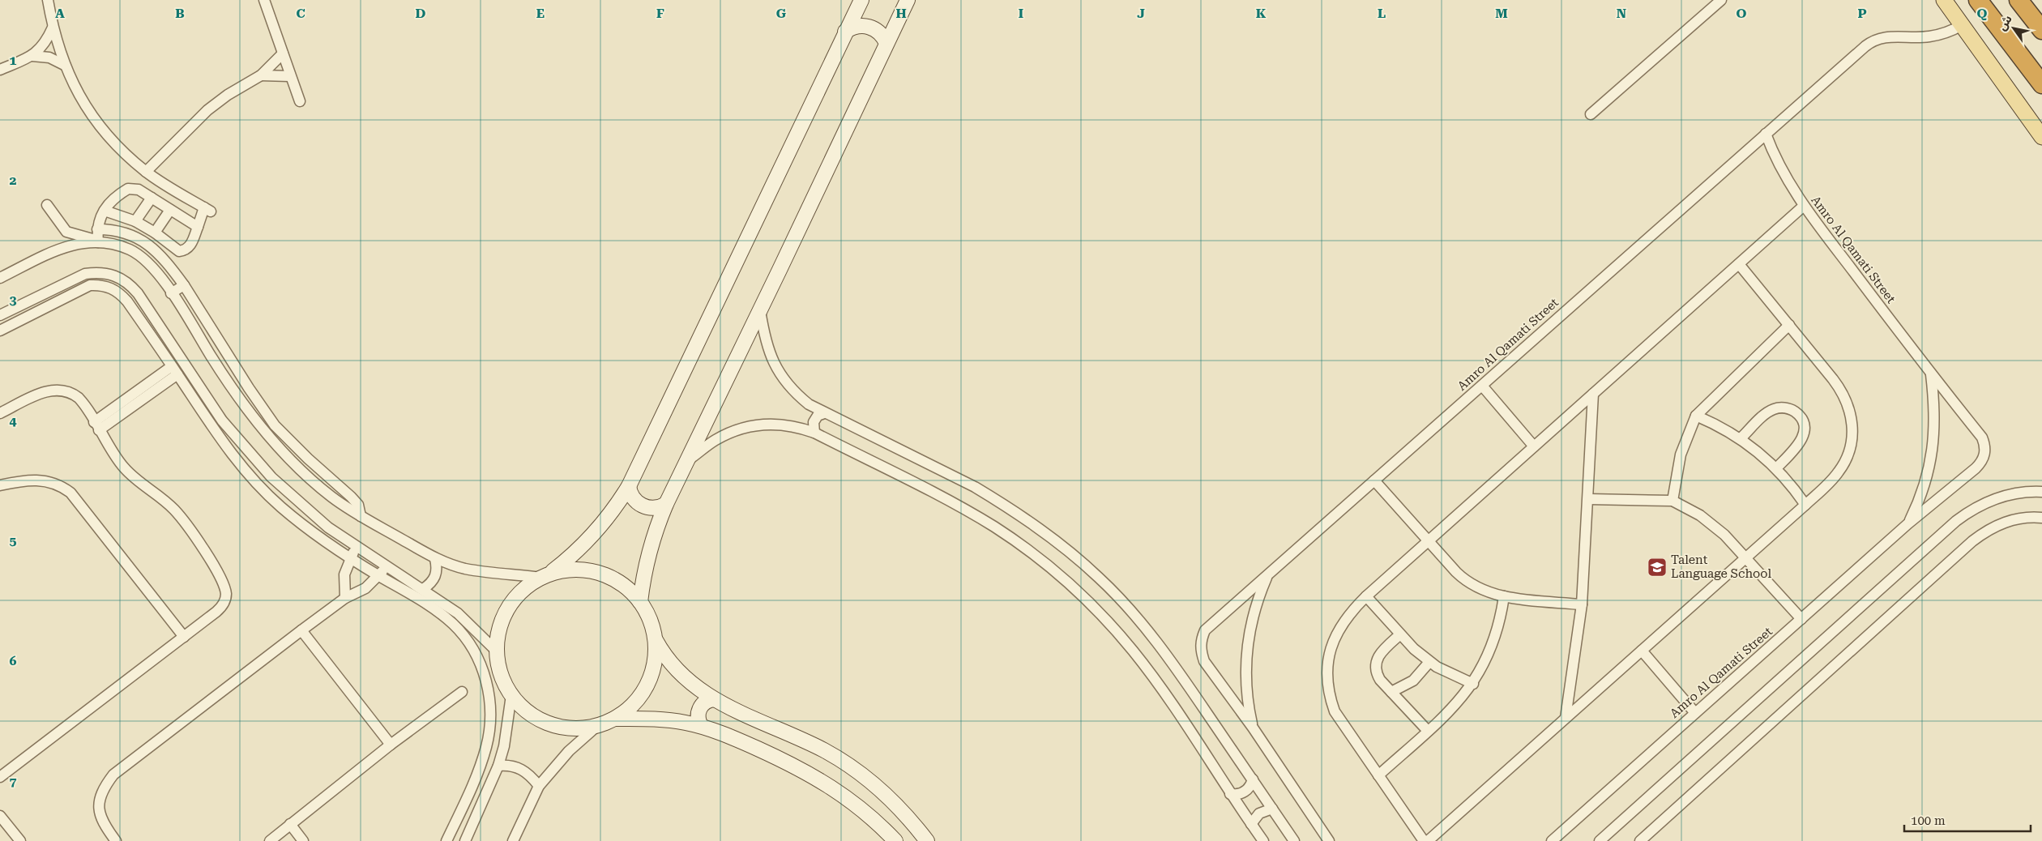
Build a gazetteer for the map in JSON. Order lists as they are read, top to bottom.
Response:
{
  "streets": {
    "street": ["Amro Al Qamati Street"]
  },
  "places": {
    "school or university": ["Talent Language School"]
  },
  "scale_bar": "100 m",
  "north": "top left",
  "grid": {
    "columns": [
      "A",
      "B",
      "C",
      "D",
      "E",
      "F",
      "G",
      "H",
      "I",
      "J",
      "K",
      "L",
      "M",
      "N",
      "O",
      "P",
      "Q"
    ],
    "rows": [
      "1",
      "2",
      "3",
      "4",
      "5",
      "6",
      "7"
    ]
  }
}
